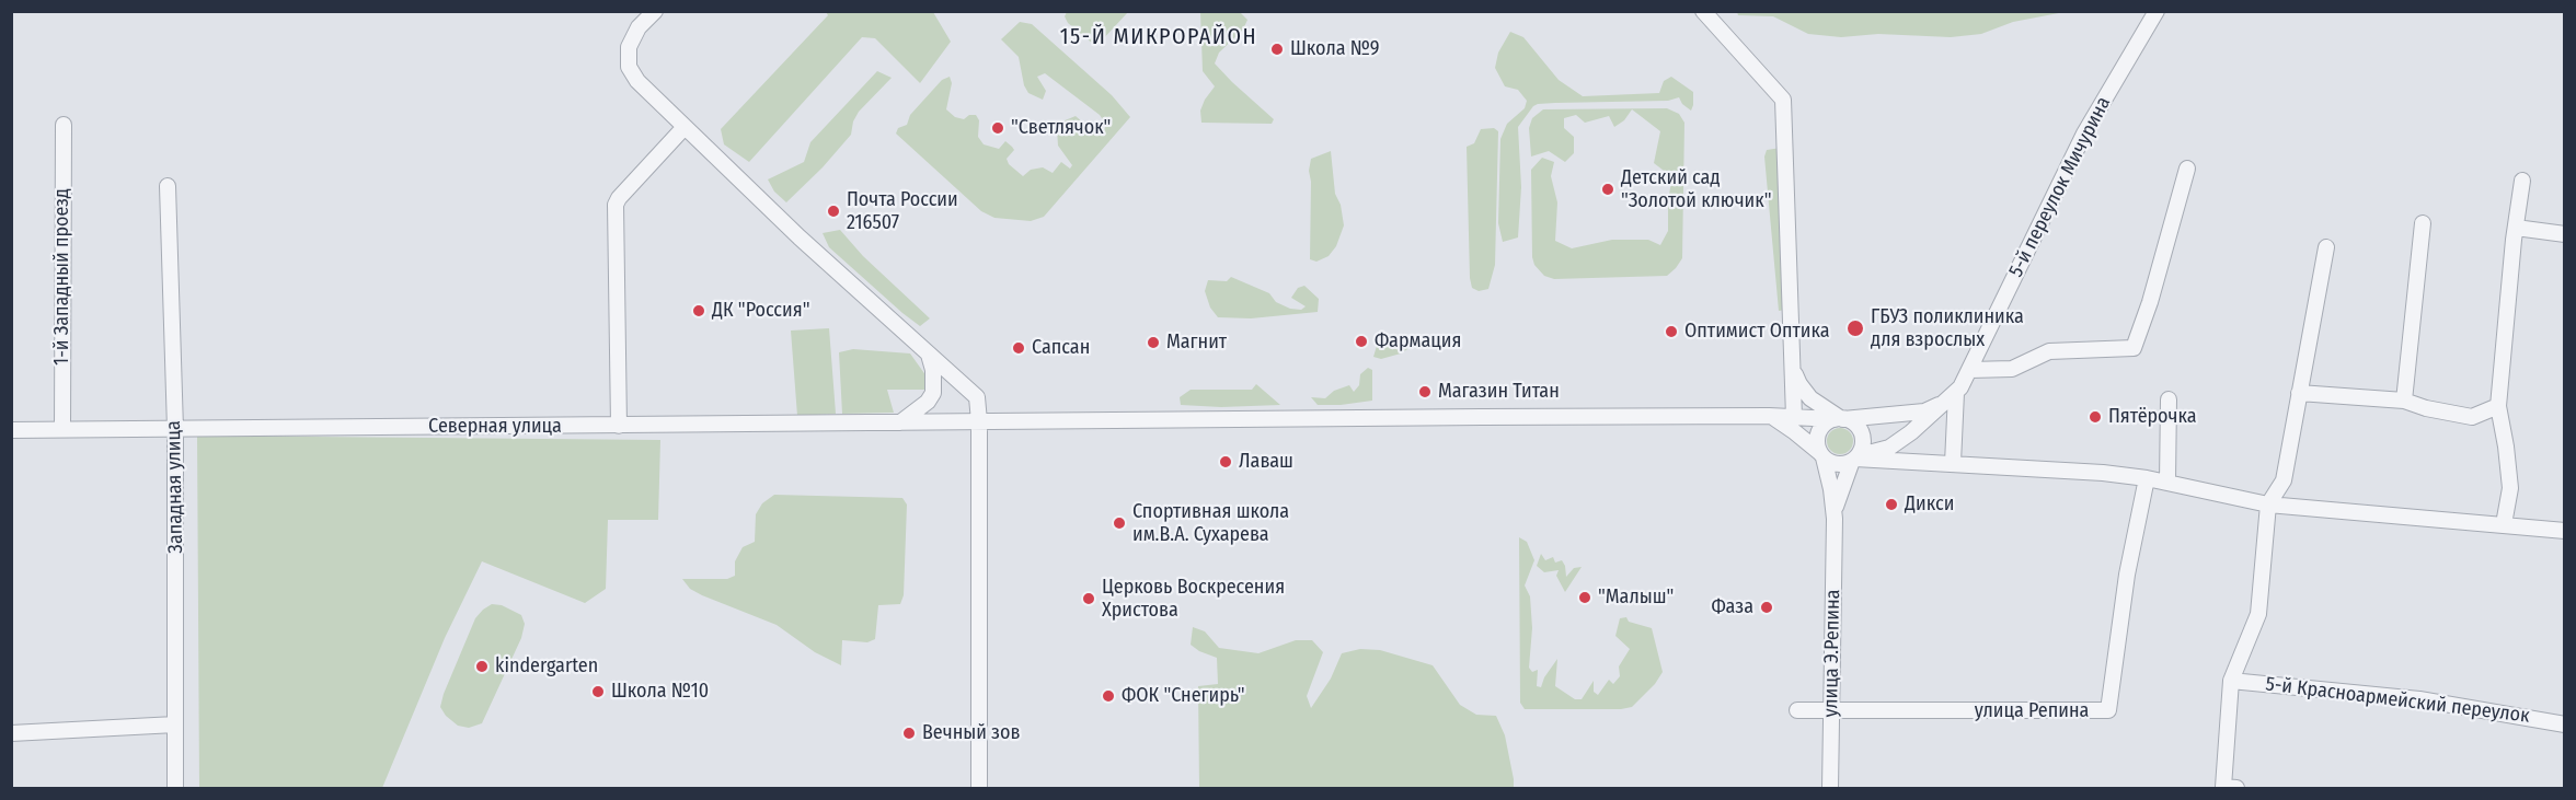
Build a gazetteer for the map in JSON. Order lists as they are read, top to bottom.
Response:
{
  "streets": {
    "street": [
      "5-й переулок Мичурина",
      "1-й Западный проезд",
      "Северная улица",
      "Западная улица",
      "улица Э.Репина",
      "5-й Красноармейский переулок",
      "улица Репина"
    ]
  },
  "crossings": [
    ["5-й переулок Мичурина", "Северная улица"],
    ["5-й переулок Мичурина", "улица Э.Репина"],
    ["1-й Западный проезд", "Северная улица"],
    ["Северная улица", "Западная улица"],
    ["Северная улица", "улица Э.Репина"],
    ["улица Э.Репина", "улица Репина"]
  ],
  "districts": ["15-Й МИКРОРАЙОН"],
  "places": [
    "Школа №9",
    "\"Светлячок\"",
    "Детский сад \"Золотой ключик\"",
    "Почта России 216507",
    "ДК \"Россия\"",
    "ГБУЗ поликлиника для взрослых",
    "Оптимист Оптика",
    "Фармация",
    "Магнит",
    "Сапсан",
    "Магазин Титан",
    "Пятёрочка",
    "Лаваш",
    "Дикси",
    "Спортивная школа им.В.А. Сухарева",
    "\"Малыш\"",
    "Церковь Воскресения Христова",
    "Фаза",
    "kindergarten",
    "Школа №10",
    "ФОК \"Снегирь\"",
    "Вечный зов"
  ]
}
